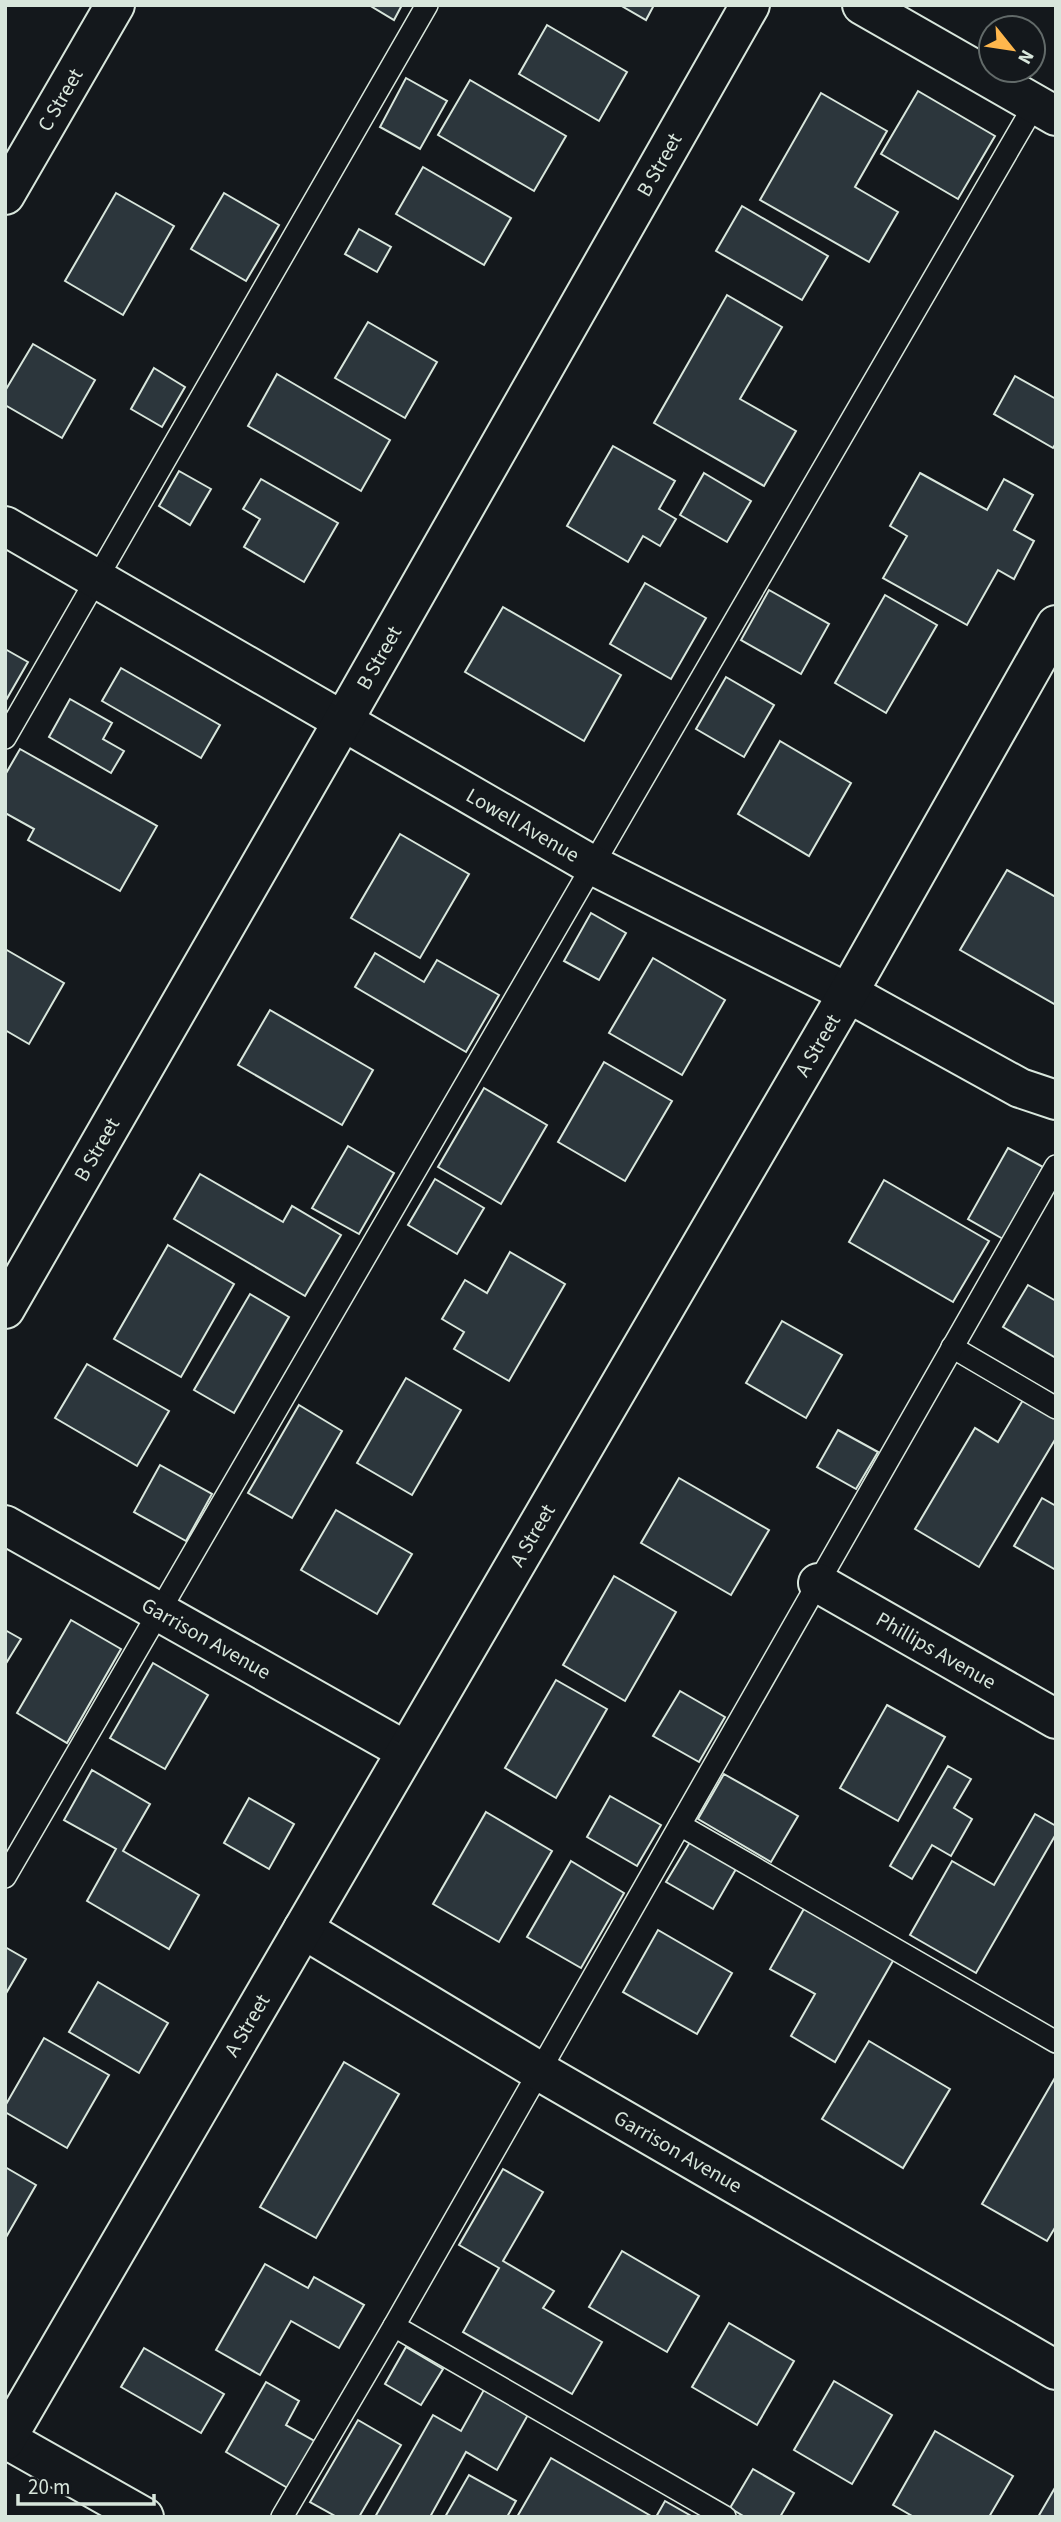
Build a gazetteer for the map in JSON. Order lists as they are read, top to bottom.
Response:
{
  "streets": {
    "street": [
      "C Street",
      "B Street",
      "Lowell Avenue",
      "A Street",
      "Garrison Avenue",
      "Phillips Avenue"
    ]
  },
  "crossings": [
    ["B Street", "Lowell Avenue"],
    ["Lowell Avenue", "A Street"],
    ["A Street", "Garrison Avenue"]
  ],
  "scale_bar": "20 m",
  "north": "bottom right"
}
